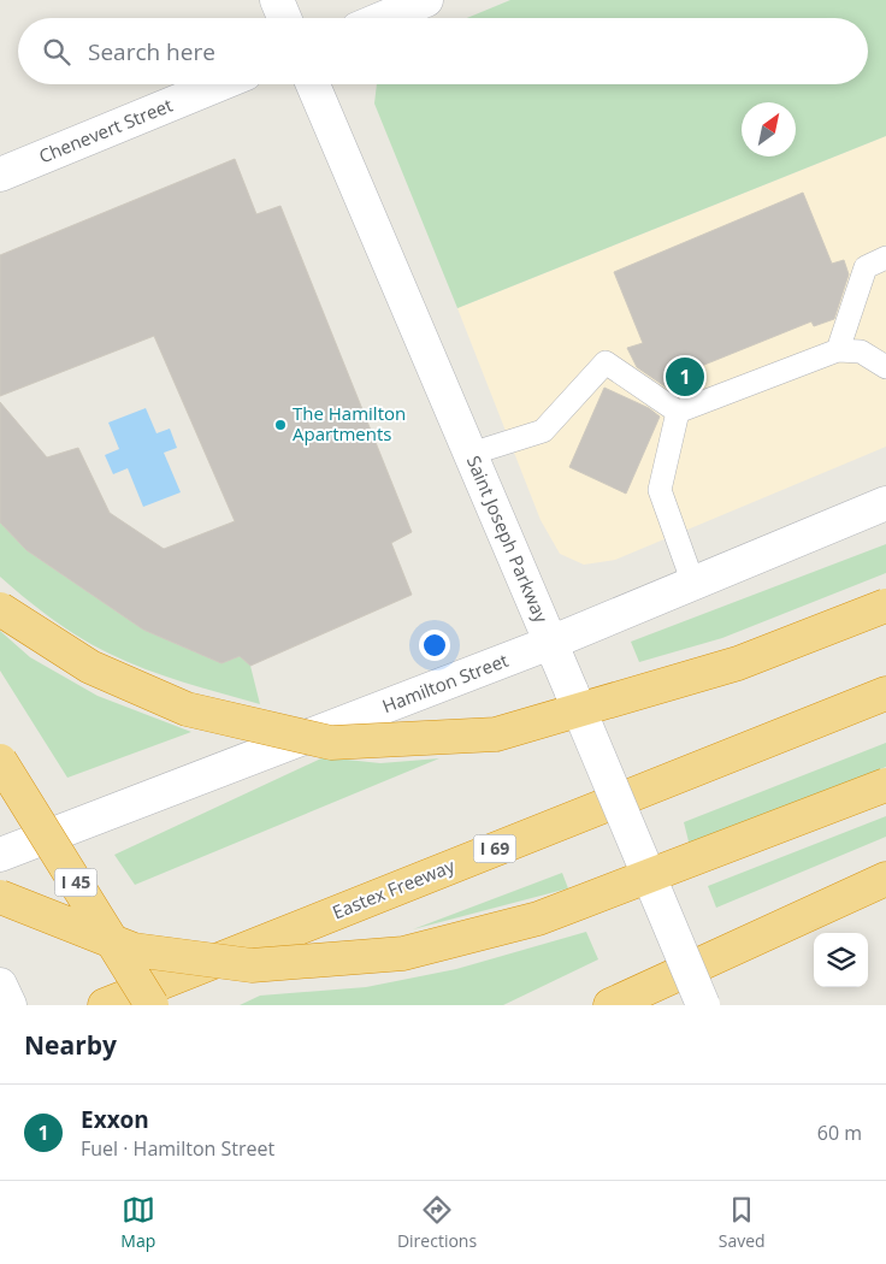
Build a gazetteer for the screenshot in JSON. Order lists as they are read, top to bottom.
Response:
{
  "streets": {
    "highway": ["I 69", "I 45", "Eastex Freeway"],
    "street": ["Chenevert Street", "Saint Joseph Parkway", "Hamilton Street"]
  },
  "crossings": [
    ["Saint Joseph Parkway", "Hamilton Street"]
  ],
  "places": ["The Hamilton Apartments"],
  "north": "top right",
  "page": {
    "search": "Search here",
    "pins": "1",
    "heading": "Nearby",
    "list": [
      {
        "mark": "1",
        "name": "Exxon",
        "note": "Fuel · Hamilton Street",
        "value": "60 m"
      }
    ],
    "nav": ["Map", "Directions", "Saved"]
  }
}
